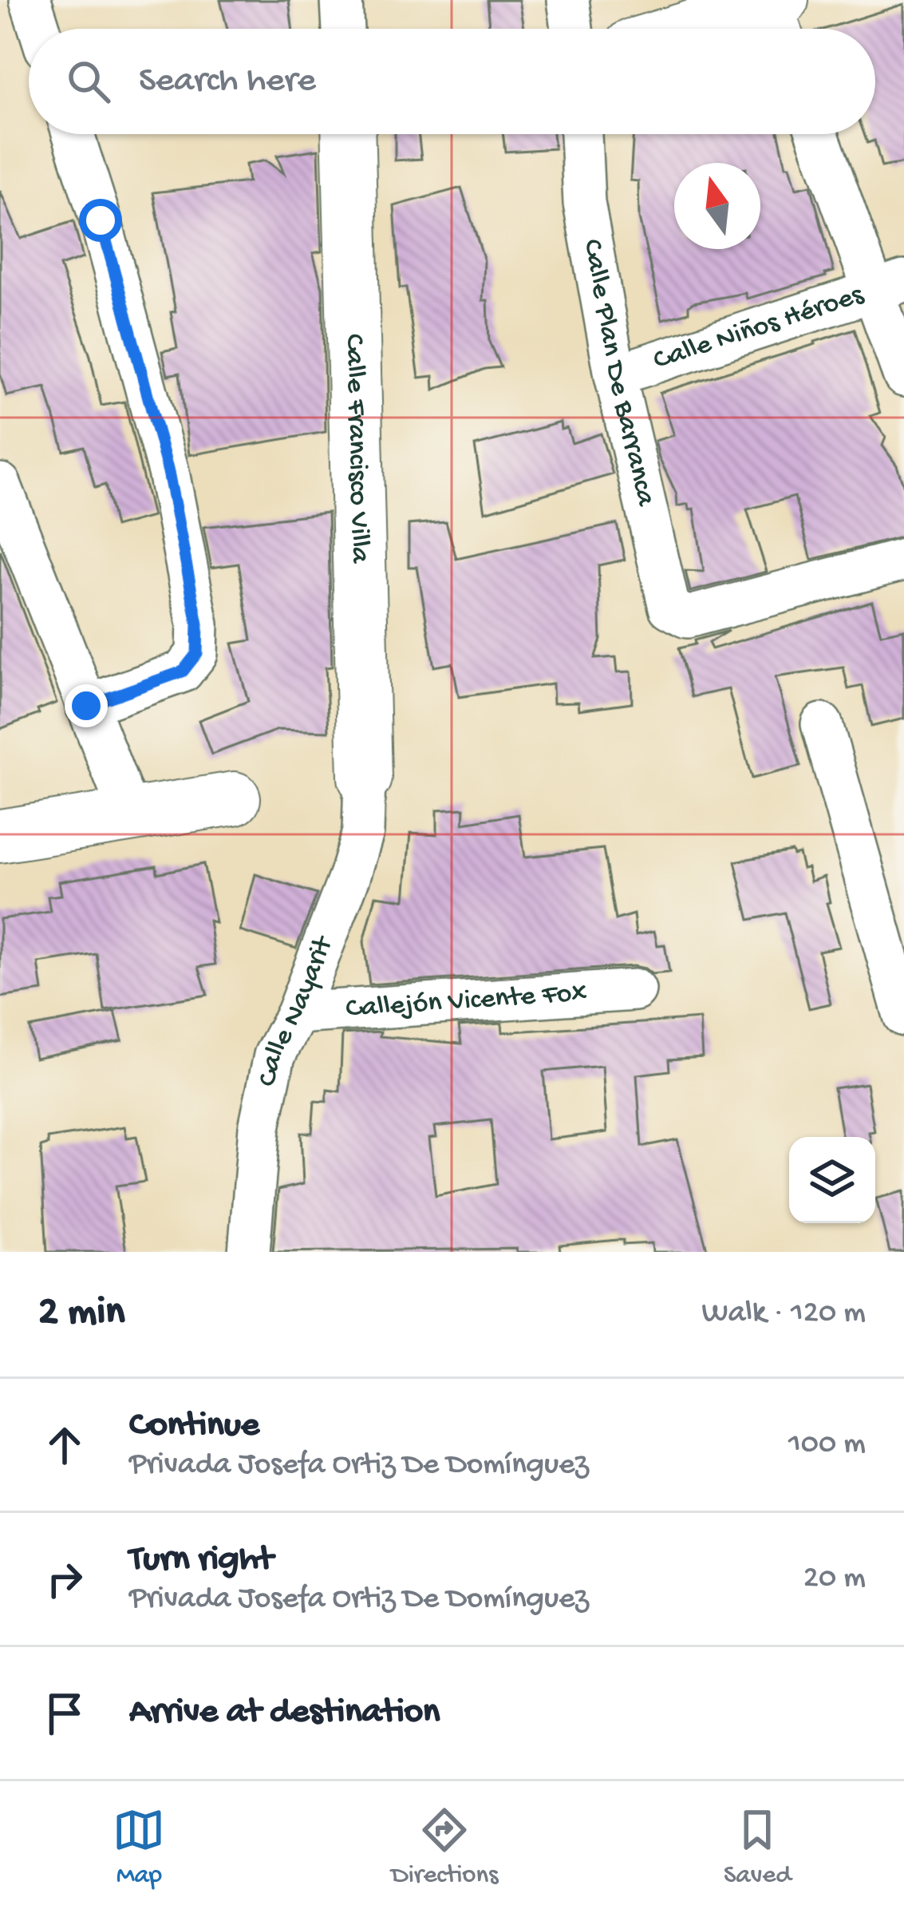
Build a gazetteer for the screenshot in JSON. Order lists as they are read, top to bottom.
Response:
{
  "streets": {
    "main road": ["Calle Francisco Villa"],
    "street": [
      "Calle Niños Héroes",
      "Calle Plan De Barranca",
      "Callejón Vicente Fox",
      "Calle Nayarit"
    ]
  },
  "crossings": [
    ["Calle Niños Héroes", "Calle Plan De Barranca"],
    ["Calle Francisco Villa", "Calle Nayarit"],
    ["Callejón Vicente Fox", "Calle Nayarit"]
  ],
  "north": "top",
  "page": {
    "search": "Search here",
    "heading": ["2 min", "Walk · 120 m"],
    "list": [
      ["Continue", "Privada Josefa Ortiz De Domínguez", "100 m"],
      ["Turn right", "Privada Josefa Ortiz De Domínguez", "20 m"],
      "Arrive at destination"
    ],
    "nav": ["Map", "Directions", "Saved"]
  }
}
